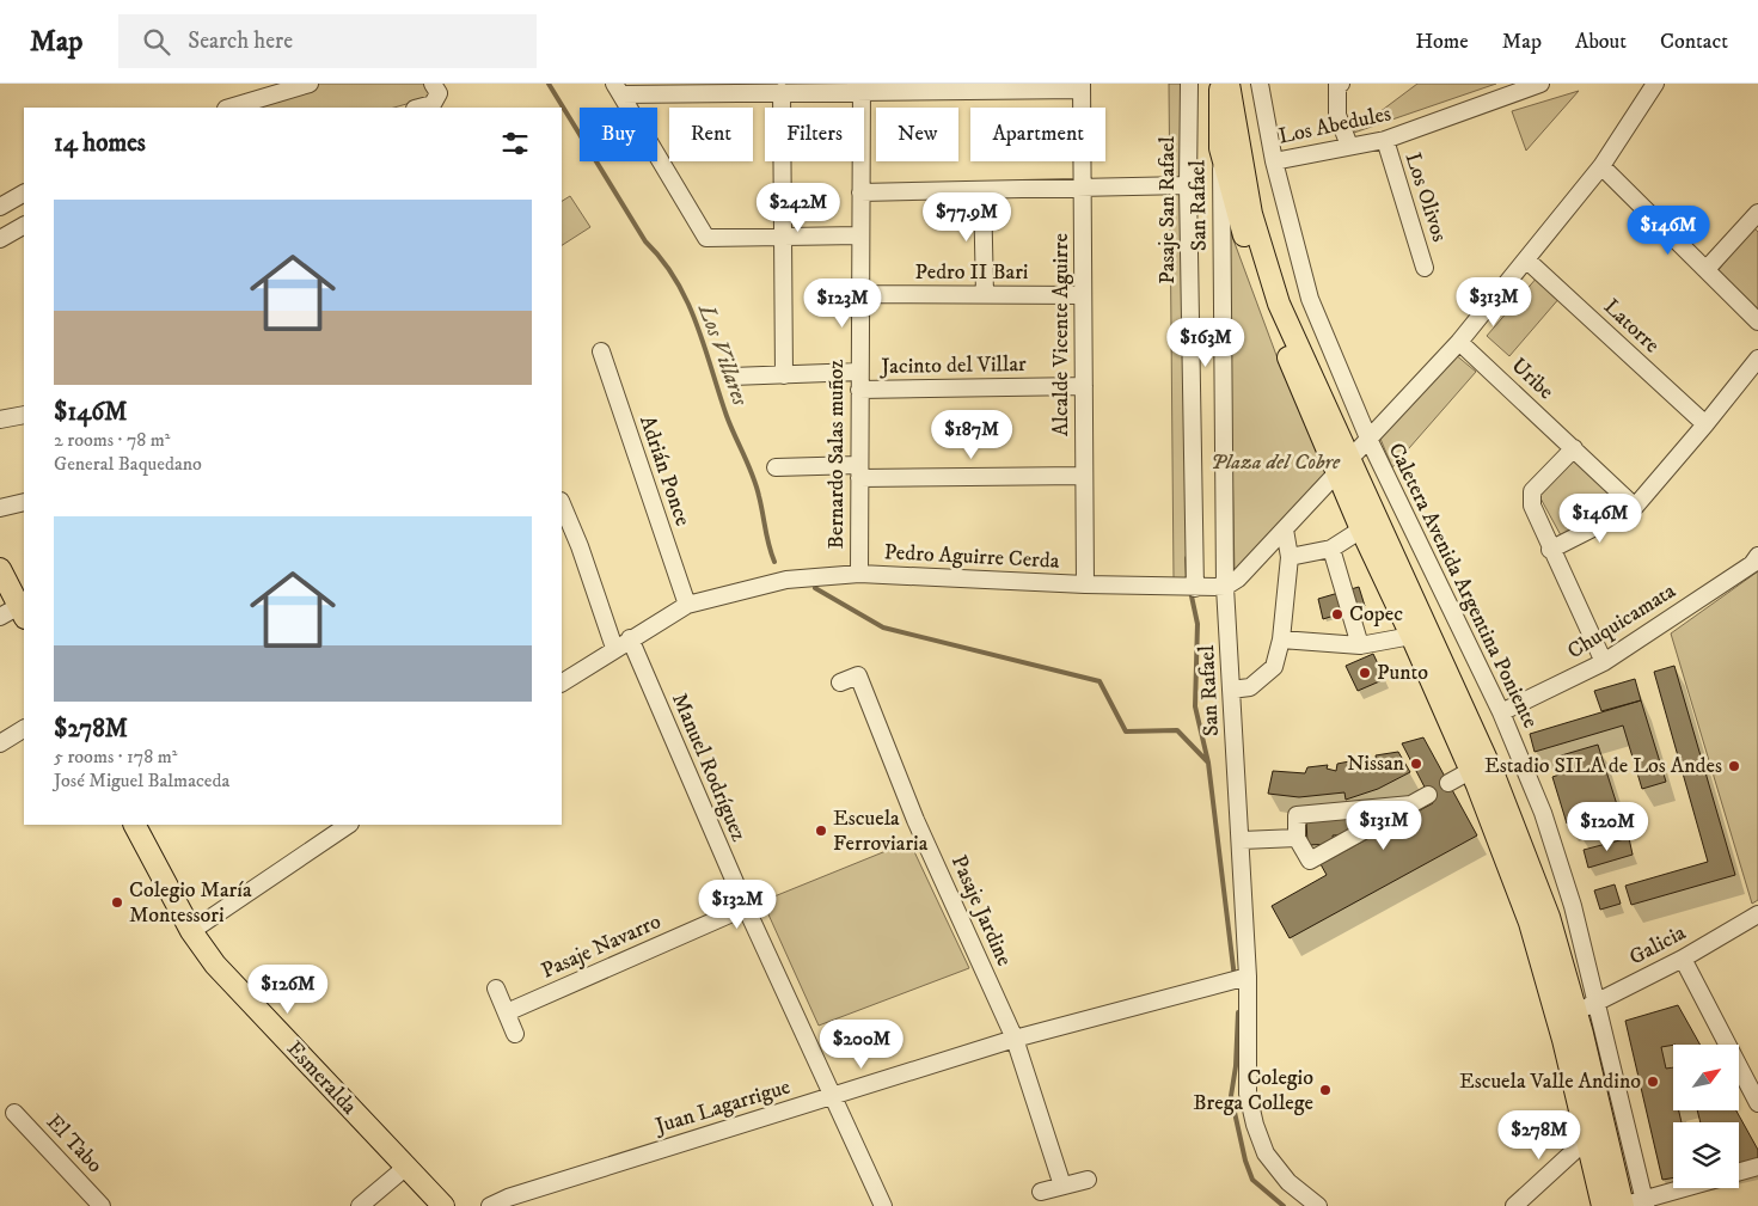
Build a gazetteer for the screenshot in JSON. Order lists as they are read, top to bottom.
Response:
{
  "streets": {
    "main road": ["Esmeralda"],
    "street": [
      "Los Abedules",
      "Los Olivos",
      "San Rafael",
      "Pasaje San Rafael",
      "Pedro II Bari",
      "Latorre",
      "Alcalde Vicente Aguirre",
      "Jacinto del Villar",
      "Uribe",
      "Bernardo Salas muñoz",
      "Adrián Ponce",
      "Pedro Aguirre Cerda",
      "Caletera Avenida Argentina Poniente",
      "Chuquicamata",
      "Manuel Rodríguez",
      "Pasaje Jardine",
      "Galicia",
      "Pasaje Navarro",
      "Juan Lagarrigue",
      "El Tabo"
    ]
  },
  "crossings": [
    ["Los Abedules", "Los Olivos"],
    ["Los Abedules", "Caletera Avenida Argentina Poniente"],
    ["San Rafael", "Pedro Aguirre Cerda"],
    ["San Rafael", "Juan Lagarrigue"],
    ["Pasaje San Rafael", "Pedro Aguirre Cerda"],
    ["Pedro II Bari", "Alcalde Vicente Aguirre"],
    ["Pedro II Bari", "Bernardo Salas muñoz"],
    ["Alcalde Vicente Aguirre", "Jacinto del Villar"],
    ["Alcalde Vicente Aguirre", "Pedro Aguirre Cerda"],
    ["Jacinto del Villar", "Bernardo Salas muñoz"],
    ["Bernardo Salas muñoz", "Pedro Aguirre Cerda"],
    ["Adrián Ponce", "Pedro Aguirre Cerda"],
    ["Pedro Aguirre Cerda", "Manuel Rodríguez"],
    ["Caletera Avenida Argentina Poniente", "Chuquicamata"],
    ["Caletera Avenida Argentina Poniente", "Galicia"],
    ["Manuel Rodríguez", "Pasaje Navarro"],
    ["Manuel Rodríguez", "Juan Lagarrigue"],
    ["Pasaje Jardine", "Juan Lagarrigue"]
  ],
  "water": ["Los Villares"],
  "parks": ["Plaza del Cobre"],
  "places": [
    "Copec",
    "Punto",
    "Nissan",
    "Estadio SILA de Los Andes",
    "Escuela Ferroviaria",
    "Colegio María Montessori",
    "Escuela Valle Andino",
    "Colegio Brega College"
  ],
  "north": "top right",
  "page": {
    "header": "Map",
    "search": "Search here",
    "nav": [
      "Home",
      "Map",
      "About",
      "Contact"
    ],
    "chip": [
      "Buy",
      "Rent",
      "Filters",
      "New",
      "Apartment"
    ],
    "heading": "14 homes",
    "list": [
      {
        "name": "$146M",
        "note": "2 rooms · 78 m² · General Baquedano"
      },
      {
        "name": "$278M",
        "note": "5 rooms · 178 m² · José Miguel Balmaceda"
      }
    ],
    "price": [
      "$242M",
      "$77.9M",
      "$146M",
      "$313M",
      "$123M",
      "$163M",
      "$187M",
      "$146M",
      "$131M",
      "$120M",
      "$132M",
      "$126M",
      "$200M",
      "$278M"
    ]
  }
}
